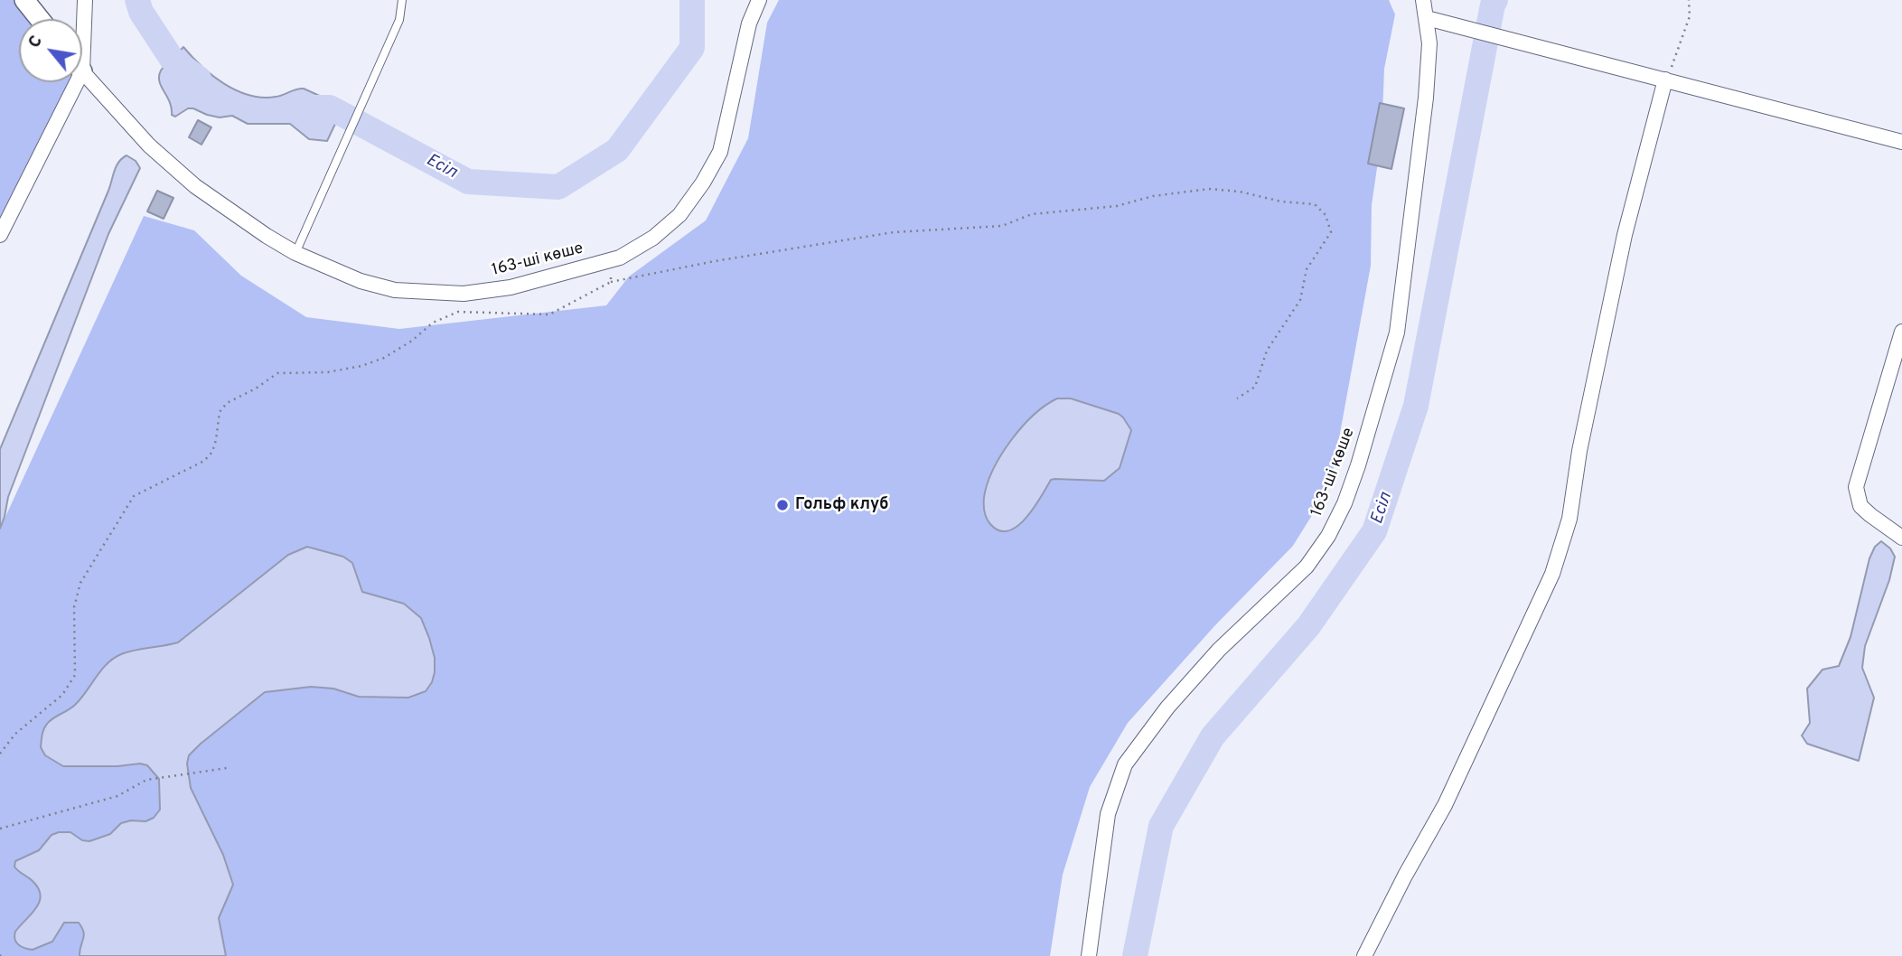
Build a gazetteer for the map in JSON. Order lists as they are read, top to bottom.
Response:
{
  "streets": {
    "street": ["163-ші көше"]
  },
  "water": ["Есіл"],
  "places": ["Гольф клуб"],
  "north": "top left"
}
